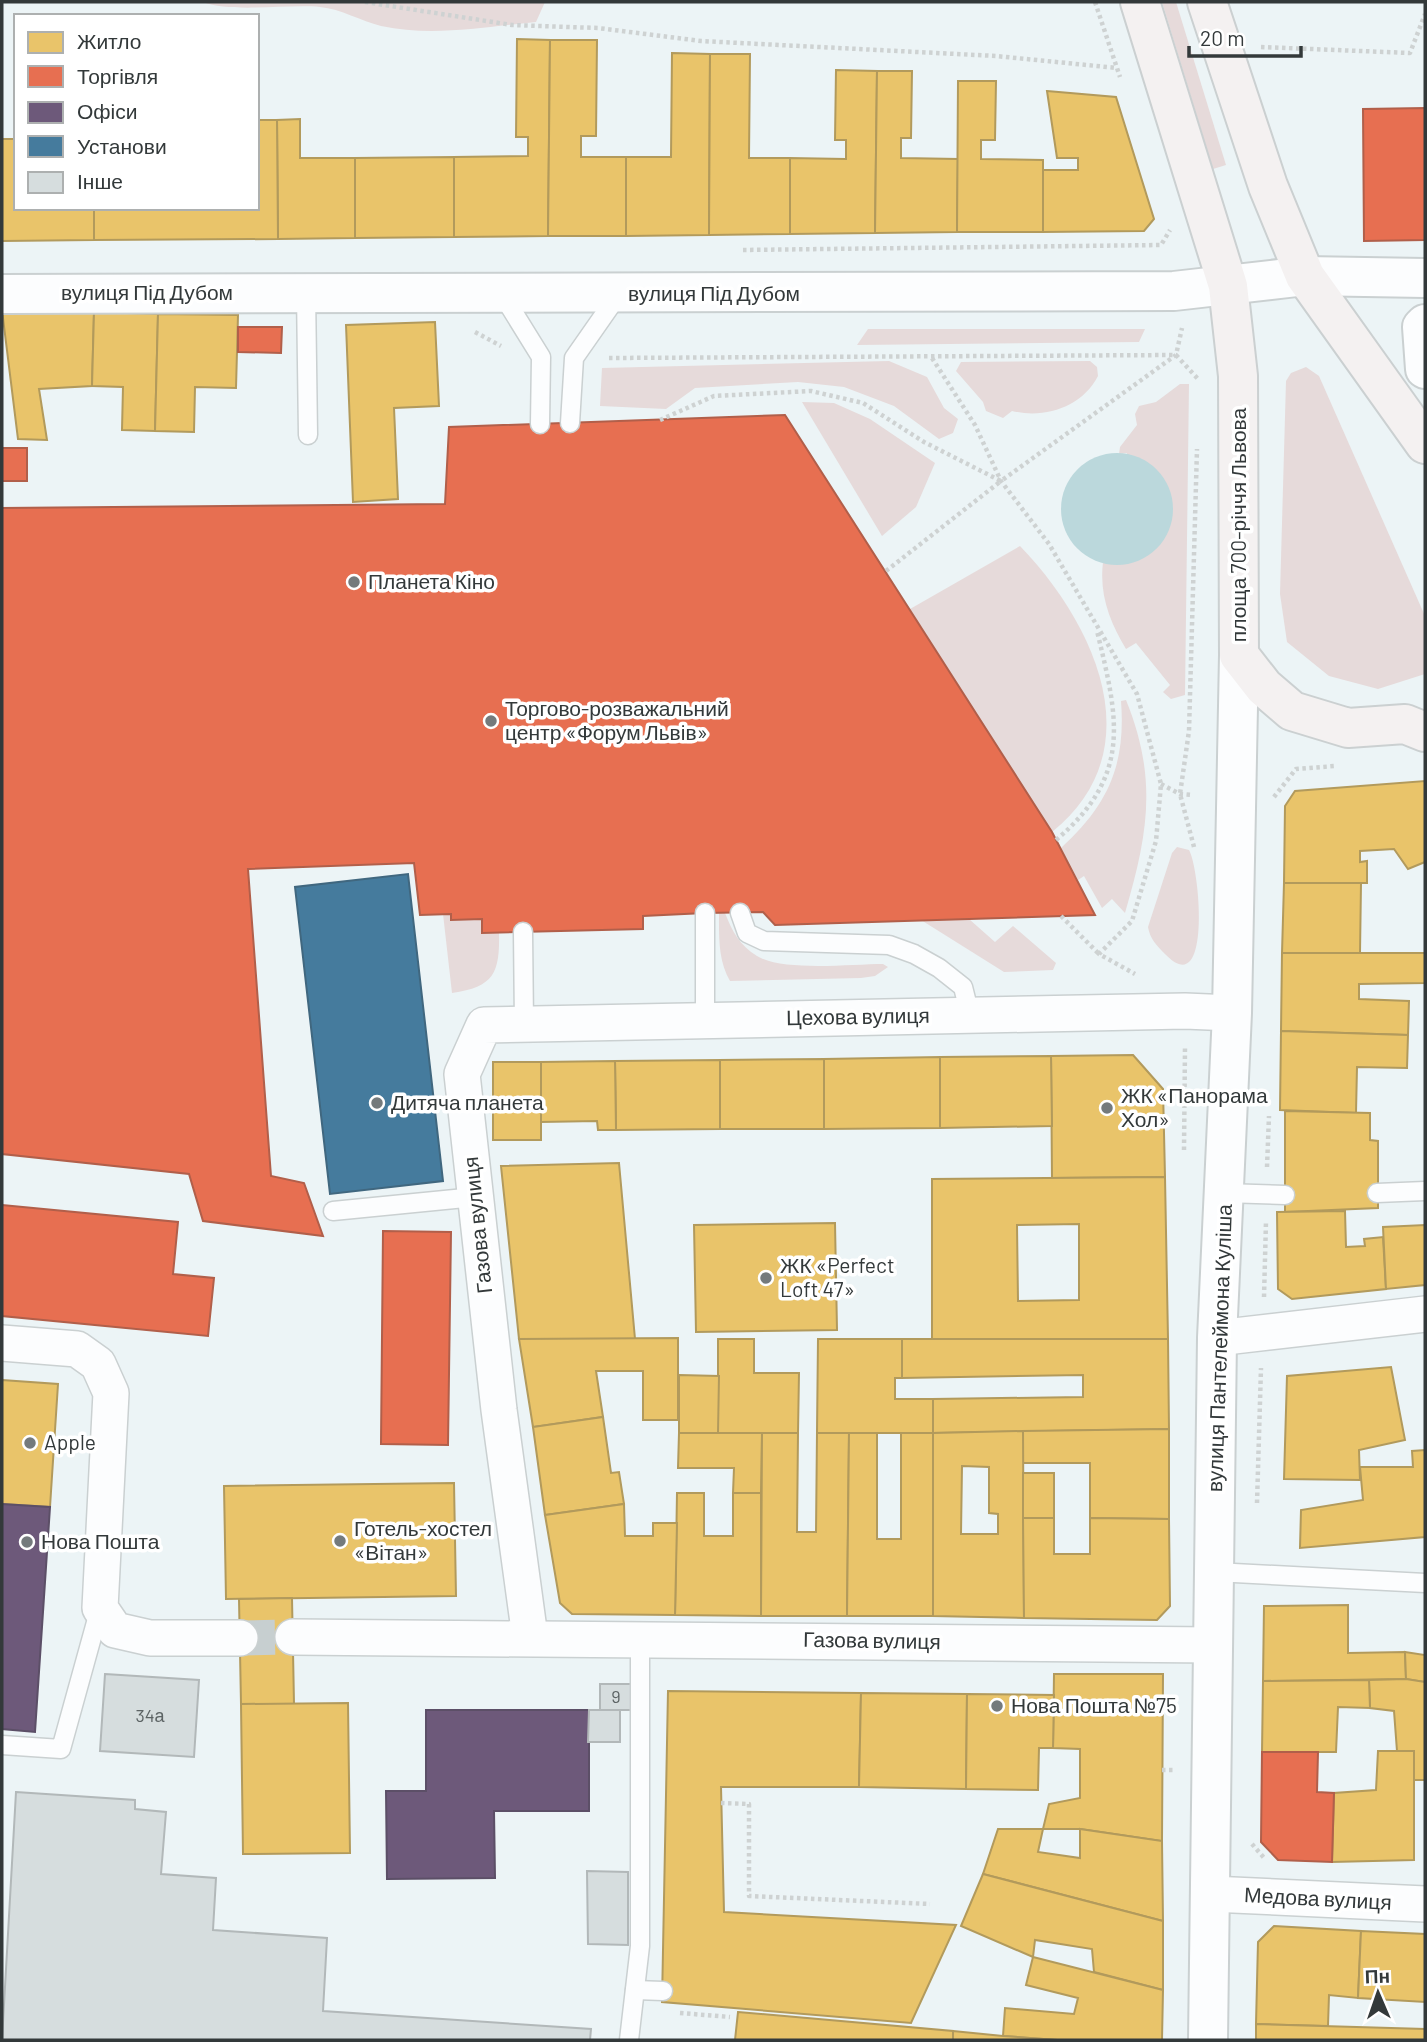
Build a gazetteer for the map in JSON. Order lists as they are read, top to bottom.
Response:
{
  "streets": {
    "main road": ["площа 700-річчя Львова"],
    "street": [
      "вулиця Під Дубом",
      "Цехова вулиця",
      "Газова вулиця",
      "вулиця Пантелеймона Куліша",
      "Медова вулиця"
    ]
  },
  "crossings": [
    ["вулиця Під Дубом", "площа 700-річчя Львова"],
    ["площа 700-річчя Львова", "вулиця Пантелеймона Куліша"],
    ["Цехова вулиця", "Газова вулиця"],
    ["Цехова вулиця", "вулиця Пантелеймона Куліша"],
    ["Газова вулиця", "вулиця Пантелеймона Куліша"],
    ["вулиця Пантелеймона Куліша", "Медова вулиця"]
  ],
  "places": [
    "Планета Кіно",
    "Торгово-розважальний центр «Форум Львів»",
    "Дитяча планета",
    "ЖК «Панорама Хол»",
    "ЖК «Perfect Loft 47»",
    "Apple",
    "Готель-хостел «Вітан»",
    "Нова Пошта",
    "Нова Пошта №75"
  ],
  "house_numbers": ["9", "34а"],
  "legend": [
    "Житло",
    "Торгівля",
    "Офіси",
    "Установи",
    "Інше"
  ],
  "scale_bar": "20 m",
  "north": "top"
}
